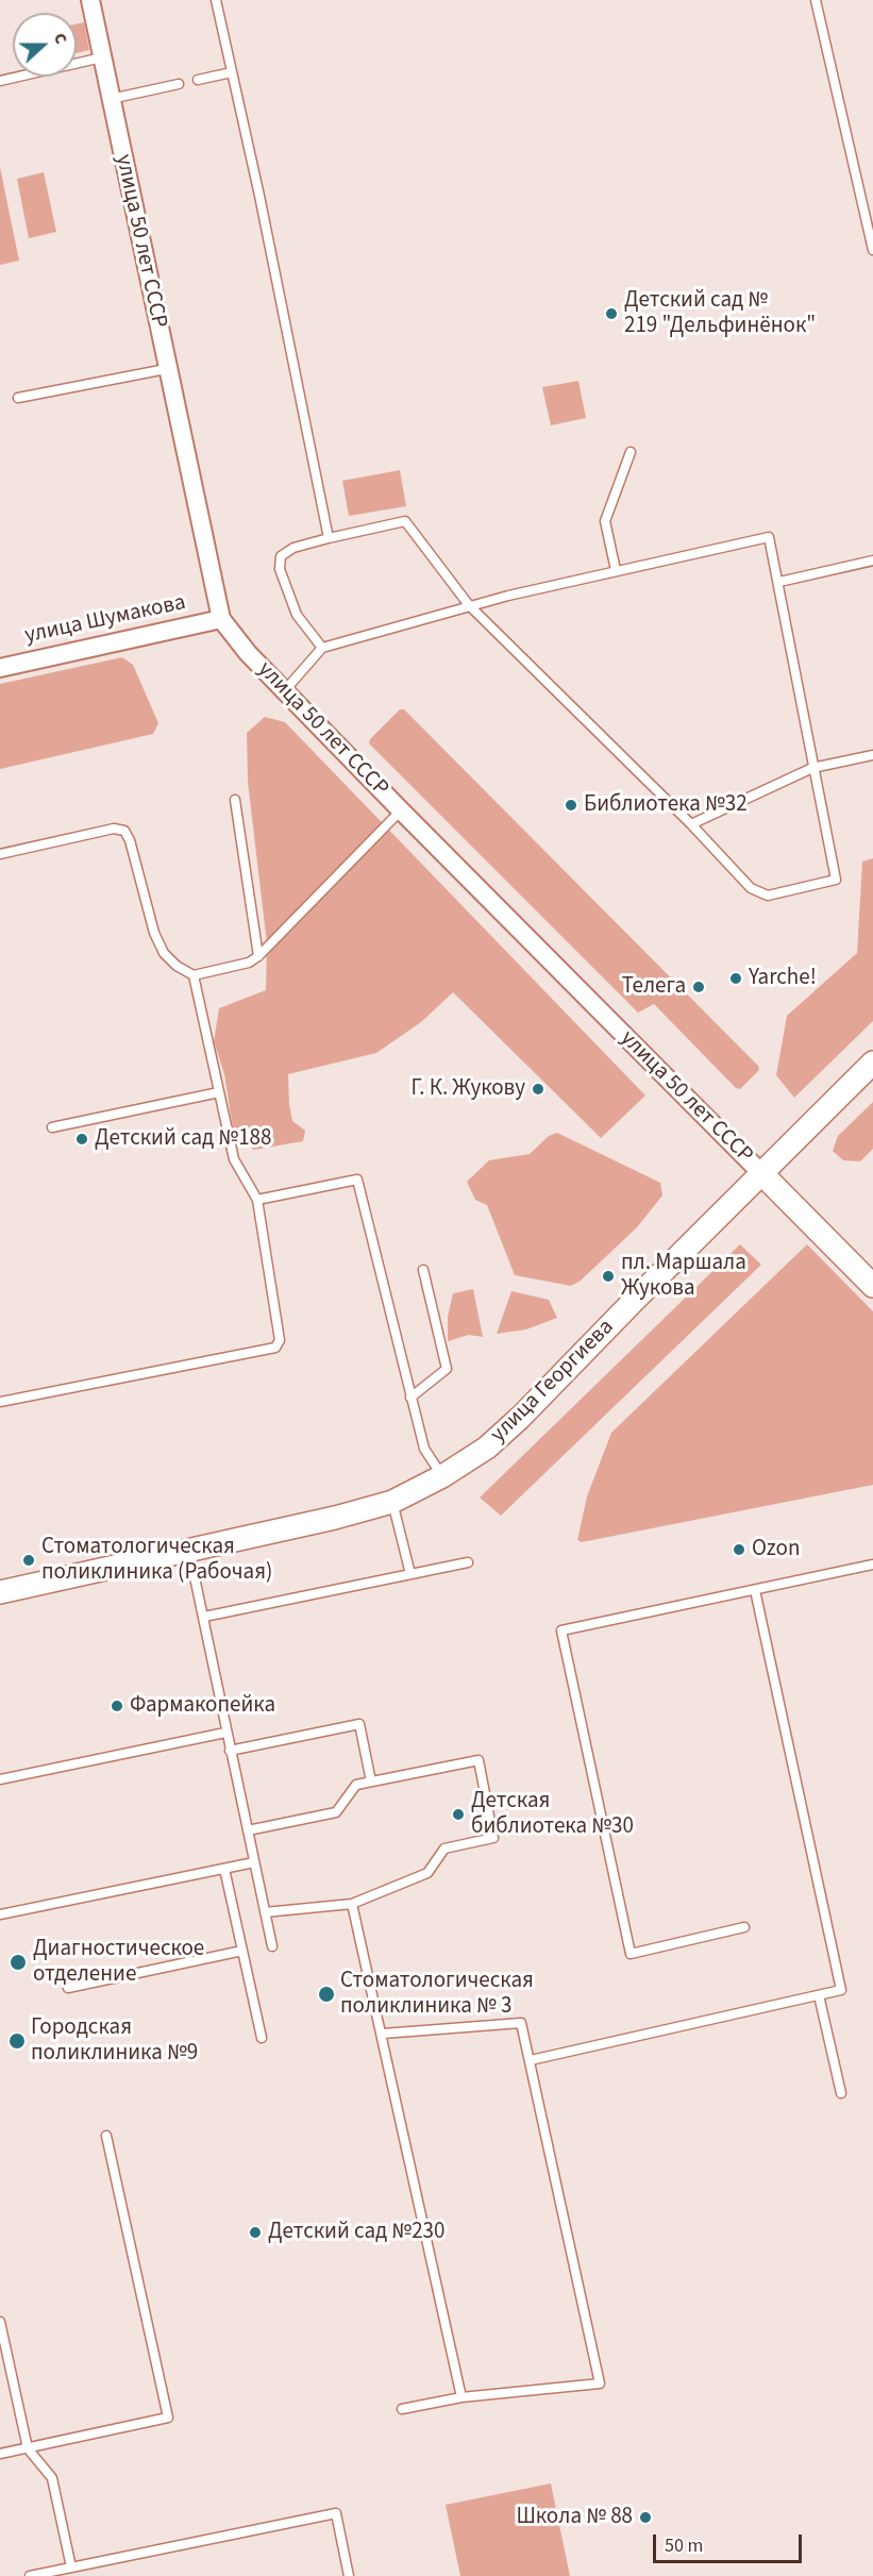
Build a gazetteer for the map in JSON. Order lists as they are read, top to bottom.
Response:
{
  "streets": {
    "street": ["улица 50 лет СССР", "улица Шумакова", "улица Георгиева"]
  },
  "crossings": [
    ["улица 50 лет СССР", "улица Шумакова"],
    ["улица 50 лет СССР", "улица Георгиева"]
  ],
  "places": [
    "Детский сад № 219 \"Дельфинёнок\"",
    "Библиотека №32",
    "Yarche!",
    "Телега",
    "Г. К. Жукову",
    "Детский сад №188",
    "пл. Маршала Жукова",
    "Ozon",
    "Стоматологическая поликлиника (Рабочая)",
    "Фармакопейка",
    "Детская библиотека №30",
    "Диагностическое отделение",
    "Стоматологическая поликлиника № 3",
    "Городская поликлиника №9",
    "Детский сад №230",
    "Школа № 88"
  ],
  "scale_bar": "50 m",
  "north": "right"
}
